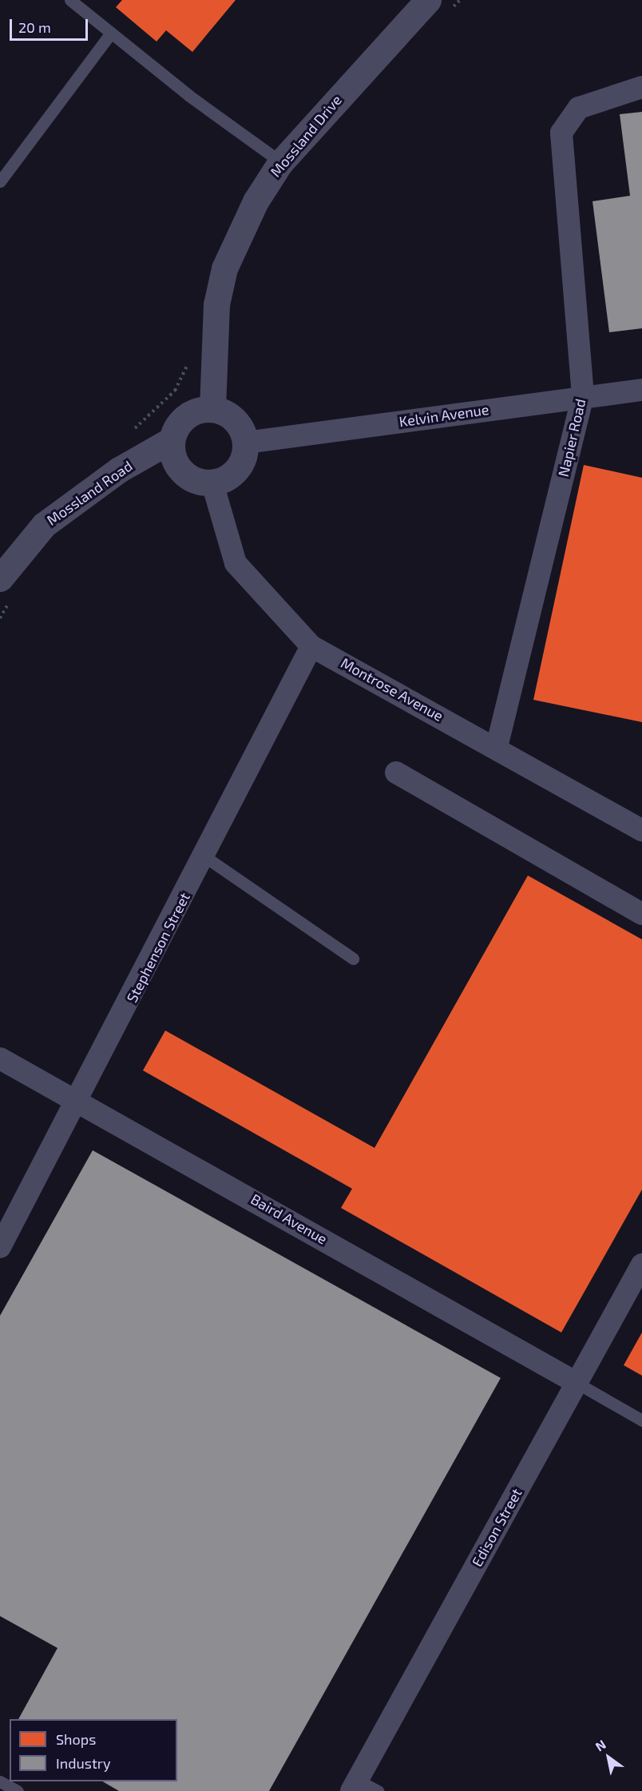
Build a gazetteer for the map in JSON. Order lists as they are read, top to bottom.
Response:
{
  "streets": {
    "street": [
      "Mossland Drive",
      "Kelvin Avenue",
      "Napier Road",
      "Mossland Road",
      "Montrose Avenue",
      "Stephenson Street",
      "Baird Avenue",
      "Edison Street"
    ]
  },
  "crossings": [
    ["Mossland Drive", "Kelvin Avenue"],
    ["Mossland Drive", "Mossland Road"],
    ["Mossland Drive", "Montrose Avenue"],
    ["Kelvin Avenue", "Napier Road"],
    ["Kelvin Avenue", "Mossland Road"],
    ["Kelvin Avenue", "Montrose Avenue"],
    ["Napier Road", "Montrose Avenue"],
    ["Mossland Road", "Montrose Avenue"],
    ["Montrose Avenue", "Stephenson Street"],
    ["Stephenson Street", "Baird Avenue"],
    ["Baird Avenue", "Edison Street"]
  ],
  "legend": ["Shops", "Industry"],
  "scale_bar": "20 m",
  "north": "top left"
}
